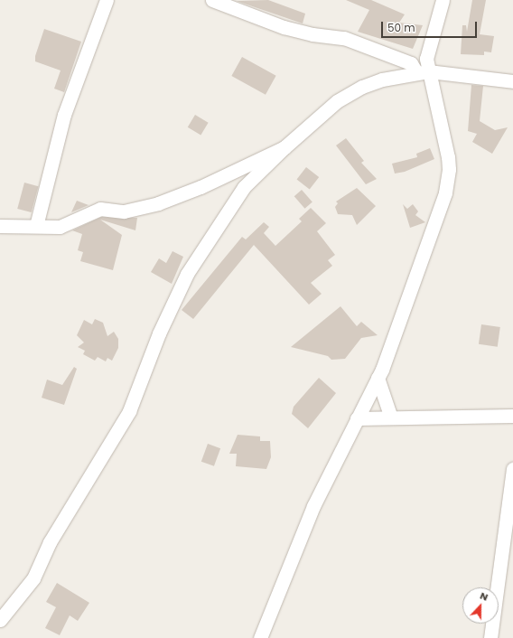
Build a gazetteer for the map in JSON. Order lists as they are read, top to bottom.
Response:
{
  "scale_bar": "50 m",
  "north": "top"
}
